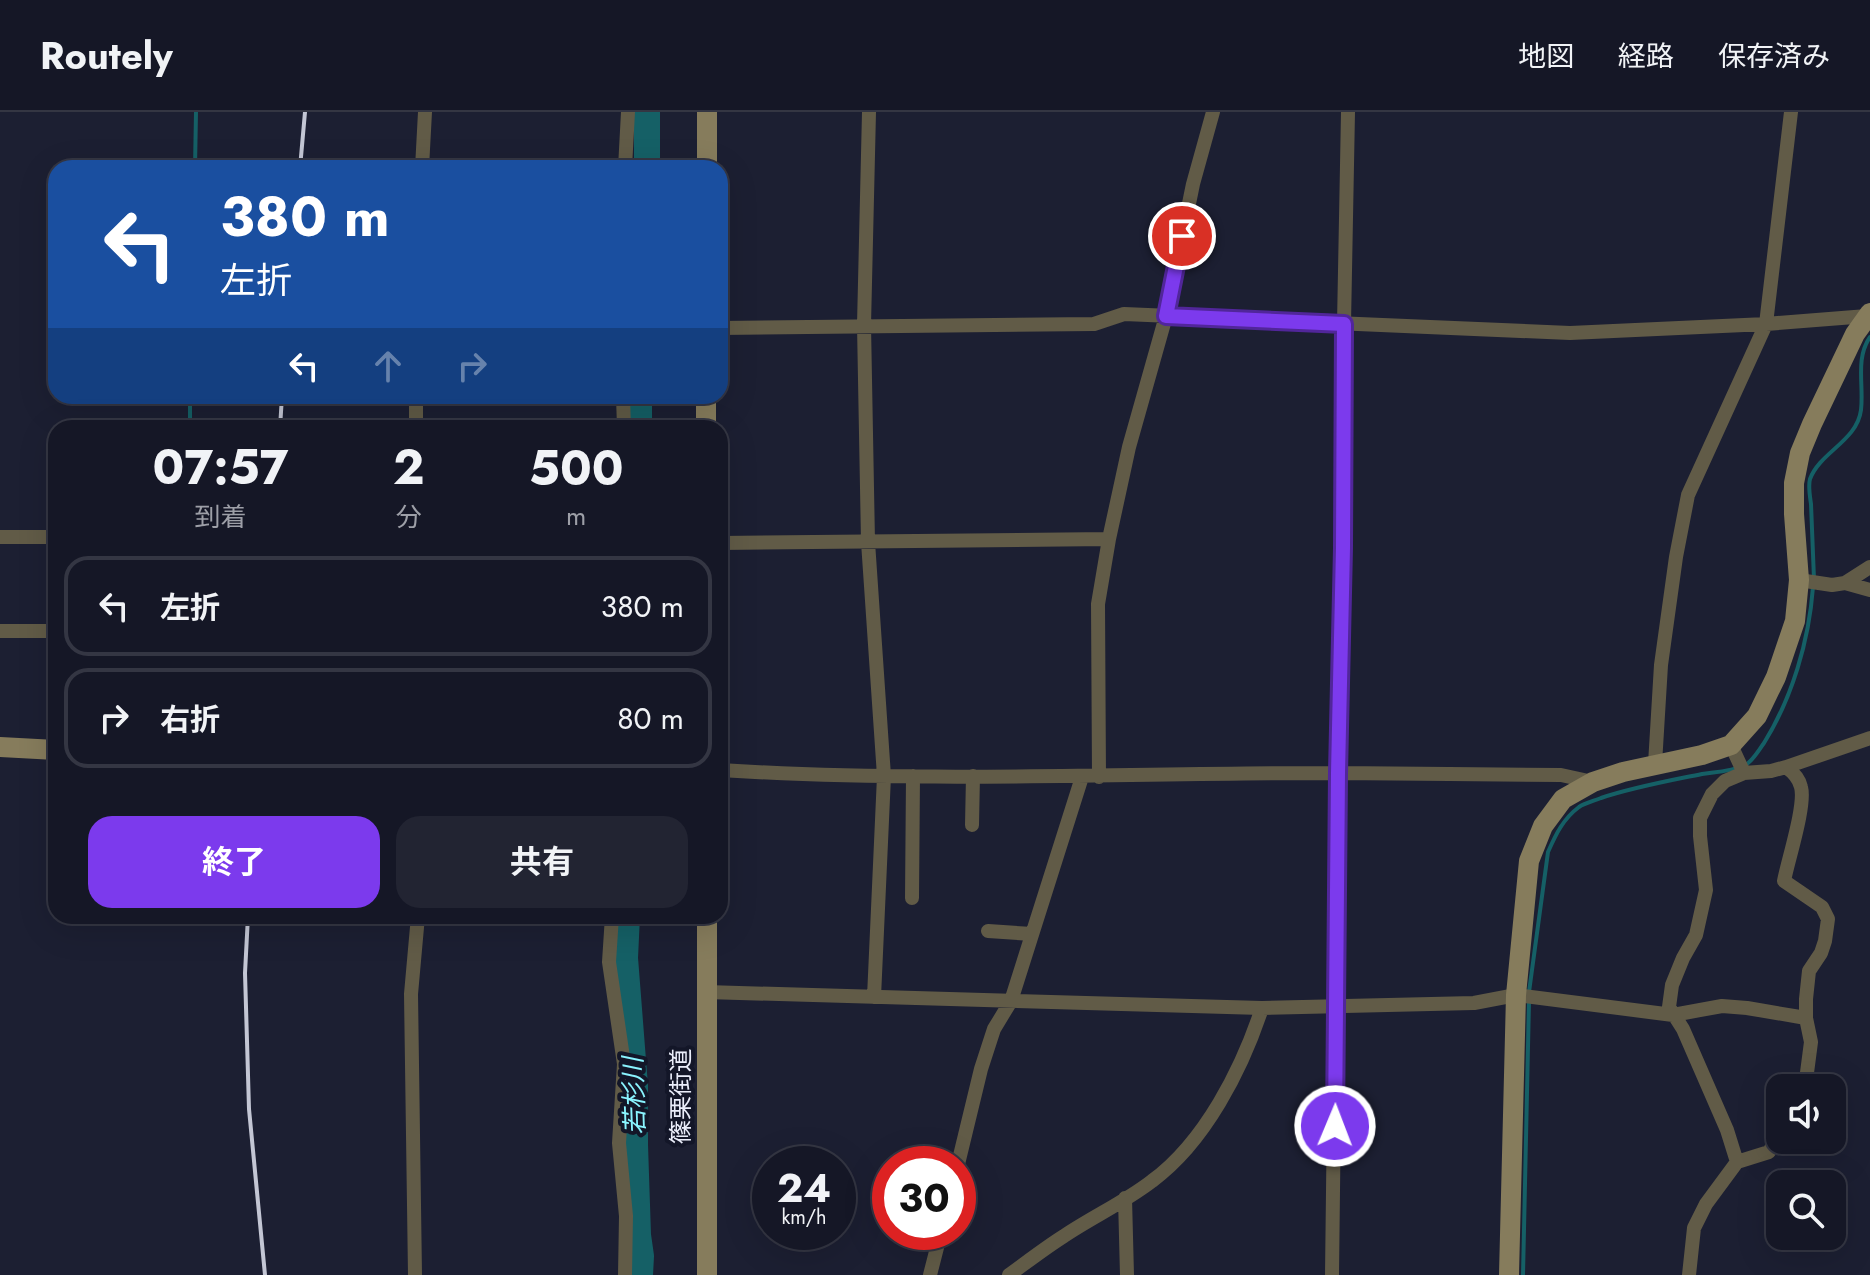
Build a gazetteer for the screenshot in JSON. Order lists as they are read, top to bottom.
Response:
{
  "streets": {
    "street": ["篠栗街道"]
  },
  "water": ["若杉川"],
  "page": {
    "header": "Routely",
    "nav": ["地図", "経路", "保存済み"],
    "turn": ["380 m", "左折"],
    "eta": [
      "07:57",
      "到着",
      "2",
      "分",
      "500",
      "m"
    ],
    "list": [
      {
        "name": "左折",
        "value": "380 m"
      },
      {
        "name": "右折",
        "value": "80 m"
      }
    ],
    "buttons": ["終了", "共有"],
    "speed": "24 km/h",
    "limit": "30"
  }
}
